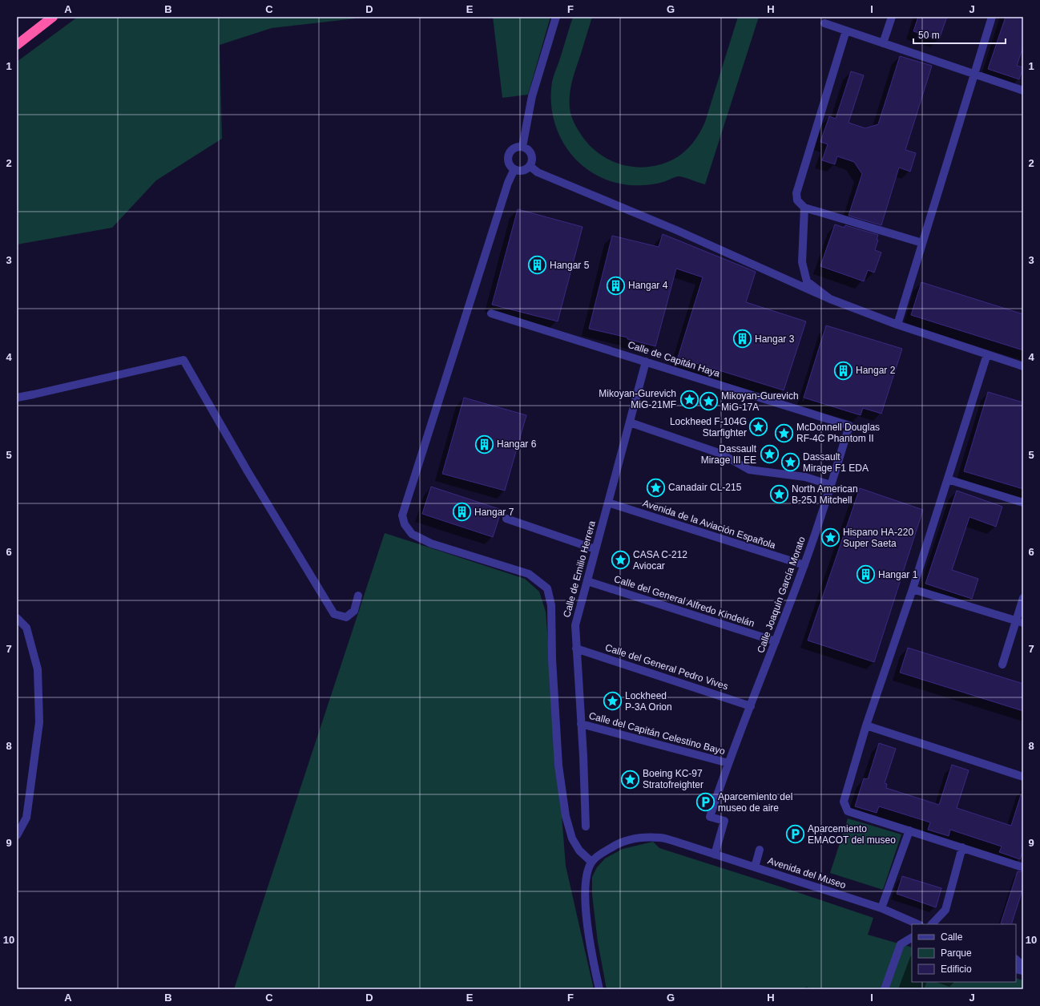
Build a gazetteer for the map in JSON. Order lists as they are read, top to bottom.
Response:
{
  "streets": {
    "street": [
      "Calle de Capitán Haya",
      "Avenida de la Aviación Española",
      "Calle de Emilio Herrera",
      "Calle Joaquín García Morato",
      "Calle del General Alfredo Kindelán",
      "Calle del General Pedro Vives",
      "Calle del Capitán Celestino Bayo",
      "Avenida del Museo"
    ]
  },
  "crossings": [
    ["Calle de Capitán Haya", "Calle de Emilio Herrera"],
    ["Calle de Capitán Haya", "Calle Joaquín García Morato"],
    ["Avenida de la Aviación Española", "Calle de Emilio Herrera"],
    ["Avenida de la Aviación Española", "Calle Joaquín García Morato"],
    ["Calle de Emilio Herrera", "Calle del General Alfredo Kindelán"],
    ["Calle de Emilio Herrera", "Calle del General Pedro Vives"],
    ["Calle de Emilio Herrera", "Calle del Capitán Celestino Bayo"],
    ["Calle Joaquín García Morato", "Calle del General Alfredo Kindelán"],
    ["Calle Joaquín García Morato", "Calle del General Pedro Vives"],
    ["Calle Joaquín García Morato", "Calle del Capitán Celestino Bayo"],
    ["Calle Joaquín García Morato", "Avenida del Museo"]
  ],
  "places": {
    "building": [
      "Hangar 5",
      "Hangar 4",
      "Hangar 3",
      "Hangar 2",
      "Hangar 6",
      "Hangar 7",
      "Hangar 1"
    ],
    "place": [
      "Mikoyan-Gurevich MiG-21MF",
      "Mikoyan-Gurevich MiG-17A",
      "Lockheed F-104G Starfighter",
      "McDonnell Douglas RF-4C Phantom II",
      "Dassault Mirage III EE",
      "Dassault Mirage F1 EDA",
      "Canadair CL-215",
      "North American B-25J Mitchell",
      "Hispano HA-220 Super Saeta",
      "CASA C-212 Aviocar",
      "Lockheed P-3A Orion",
      "Boeing KC-97 Stratofreighter"
    ],
    "parking": ["Aparcemiento del museo de aire", "Aparcemiento EMACOT del museo"]
  },
  "legend": ["Calle", "Parque", "Edificio"],
  "scale_bar": "50 m",
  "grid": {
    "columns": [
      "A",
      "B",
      "C",
      "D",
      "E",
      "F",
      "G",
      "H",
      "I",
      "J"
    ],
    "rows": [
      "1",
      "2",
      "3",
      "4",
      "5",
      "6",
      "7",
      "8",
      "9",
      "10"
    ]
  }
}
